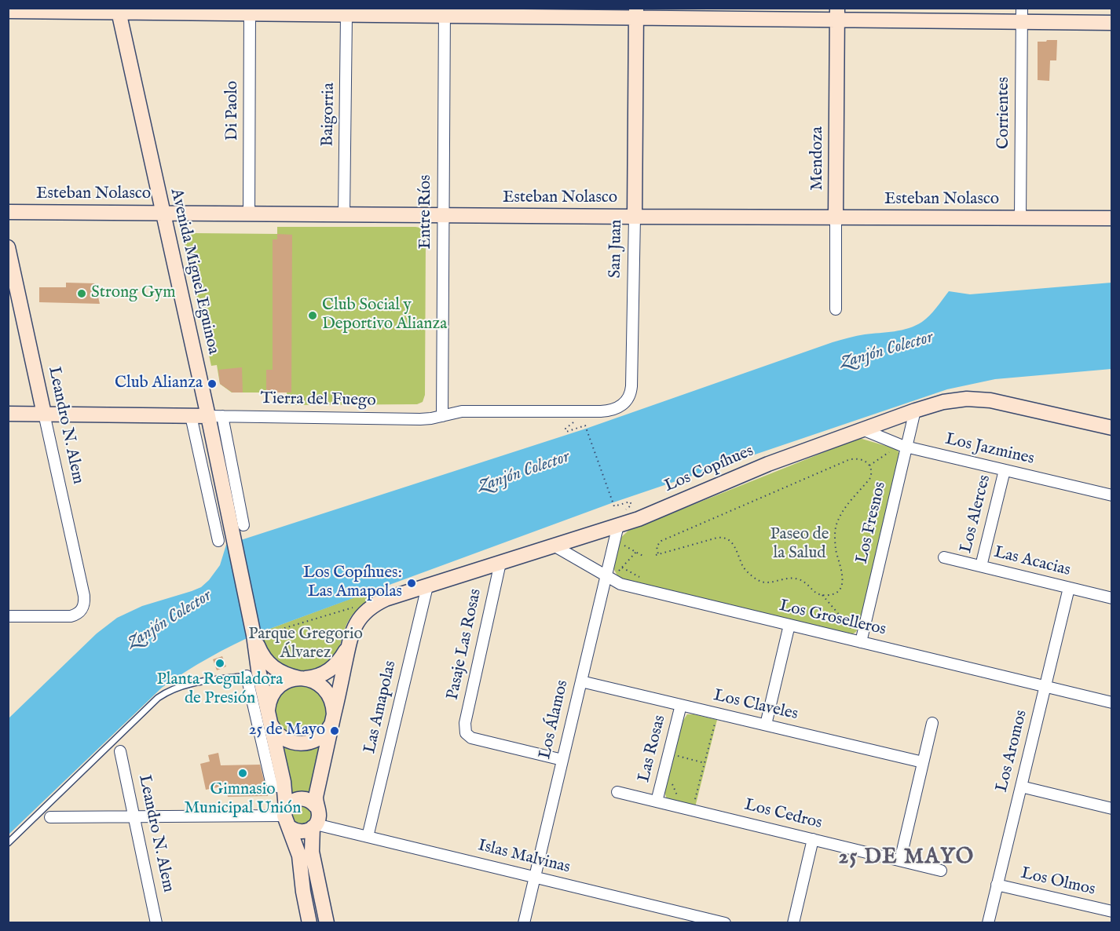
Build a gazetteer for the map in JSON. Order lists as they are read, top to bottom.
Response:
{
  "streets": {
    "main road": [
      "Mendoza",
      "Esteban Nolasco",
      "San Juan",
      "Avenida Miguel Eguinoa",
      "Tierra del Fuego",
      "Leandro N. Alem",
      "Los Copíhues"
    ],
    "street": [
      "Di Paolo",
      "Corrientes",
      "Baigorria",
      "Entre Ríos",
      "Los Jazmines",
      "Los Alerces",
      "Los Fresnos",
      "Las Acacias",
      "Los Groselleros",
      "Pasaje Las Rosas",
      "Los Claveles",
      "Las Amapolas",
      "Los Álamos",
      "Las Rosas",
      "Los Aromos",
      "Los Cedros",
      "Islas Malvinas",
      "Los Olmos"
    ]
  },
  "crossings": [
    ["Di Paolo", "Esteban Nolasco"],
    ["Corrientes", "Esteban Nolasco"],
    ["Baigorria", "Esteban Nolasco"],
    ["Mendoza", "Esteban Nolasco"],
    ["Esteban Nolasco", "Entre Ríos"],
    ["Esteban Nolasco", "San Juan"],
    ["Esteban Nolasco", "Avenida Miguel Eguinoa"],
    ["Entre Ríos", "Tierra del Fuego"],
    ["San Juan", "Tierra del Fuego"],
    ["Avenida Miguel Eguinoa", "Tierra del Fuego"],
    ["Tierra del Fuego", "Leandro N. Alem"],
    ["Los Jazmines", "Los Copíhues"],
    ["Los Jazmines", "Los Alerces"],
    ["Los Jazmines", "Los Fresnos"],
    ["Los Copíhues", "Los Fresnos"],
    ["Los Copíhues", "Los Groselleros"],
    ["Los Copíhues", "Pasaje Las Rosas"],
    ["Los Copíhues", "Las Amapolas"],
    ["Los Copíhues", "Los Álamos"],
    ["Los Alerces", "Las Acacias"],
    ["Los Fresnos", "Los Groselleros"],
    ["Las Acacias", "Los Aromos"],
    ["Los Groselleros", "Los Álamos"],
    ["Los Groselleros", "Los Aromos"],
    ["Pasaje Las Rosas", "Los Álamos"],
    ["Los Claveles", "Los Álamos"],
    ["Los Claveles", "Las Rosas"],
    ["Las Amapolas", "Islas Malvinas"],
    ["Los Álamos", "Islas Malvinas"],
    ["Las Rosas", "Los Cedros"],
    ["Los Aromos", "Los Olmos"]
  ],
  "districts": ["25 DE MAYO"],
  "water": ["Zanjón Colector"],
  "parks": ["Paseo de la Salud", "Parque Gregorio Álvarez"],
  "places": [
    "Strong Gym",
    "Club Social y Deportivo Alianza",
    "Club Alianza",
    "Los Copíhues: Las Amapolas",
    "Planta Reguladora de Presión",
    "25 de Mayo",
    "Gimnasio Municipal Unión"
  ]
}
